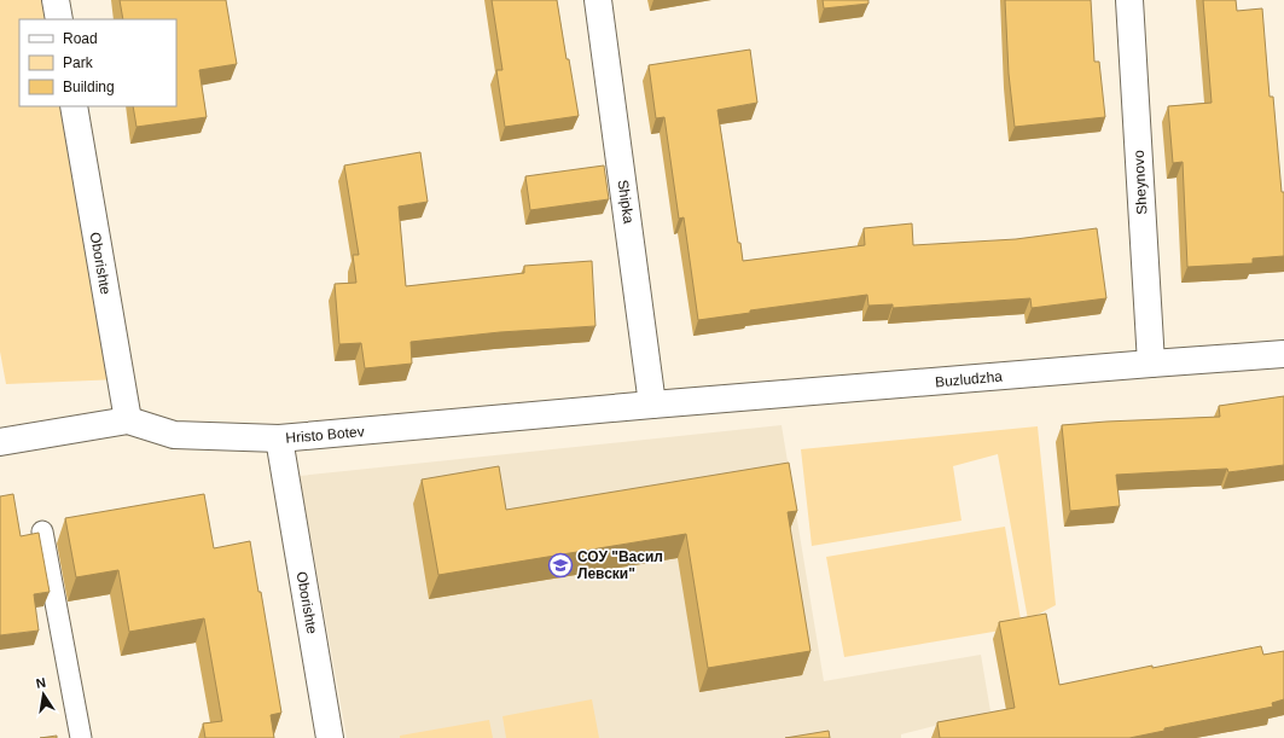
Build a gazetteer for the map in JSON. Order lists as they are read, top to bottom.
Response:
{
  "streets": {
    "street": [
      "Sheynovo",
      "Shipka",
      "Oborishte",
      "Buzludzha",
      "Hristo Botev"
    ]
  },
  "crossings": [
    ["Sheynovo", "Buzludzha"],
    ["Shipka", "Buzludzha"],
    ["Shipka", "Hristo Botev"],
    ["Oborishte", "Hristo Botev"],
    ["Buzludzha", "Hristo Botev"]
  ],
  "places": {
    "school or university": ["СОУ \"Васил Левски\""]
  },
  "legend": ["Road", "Park", "Building"],
  "north": "top"
}
